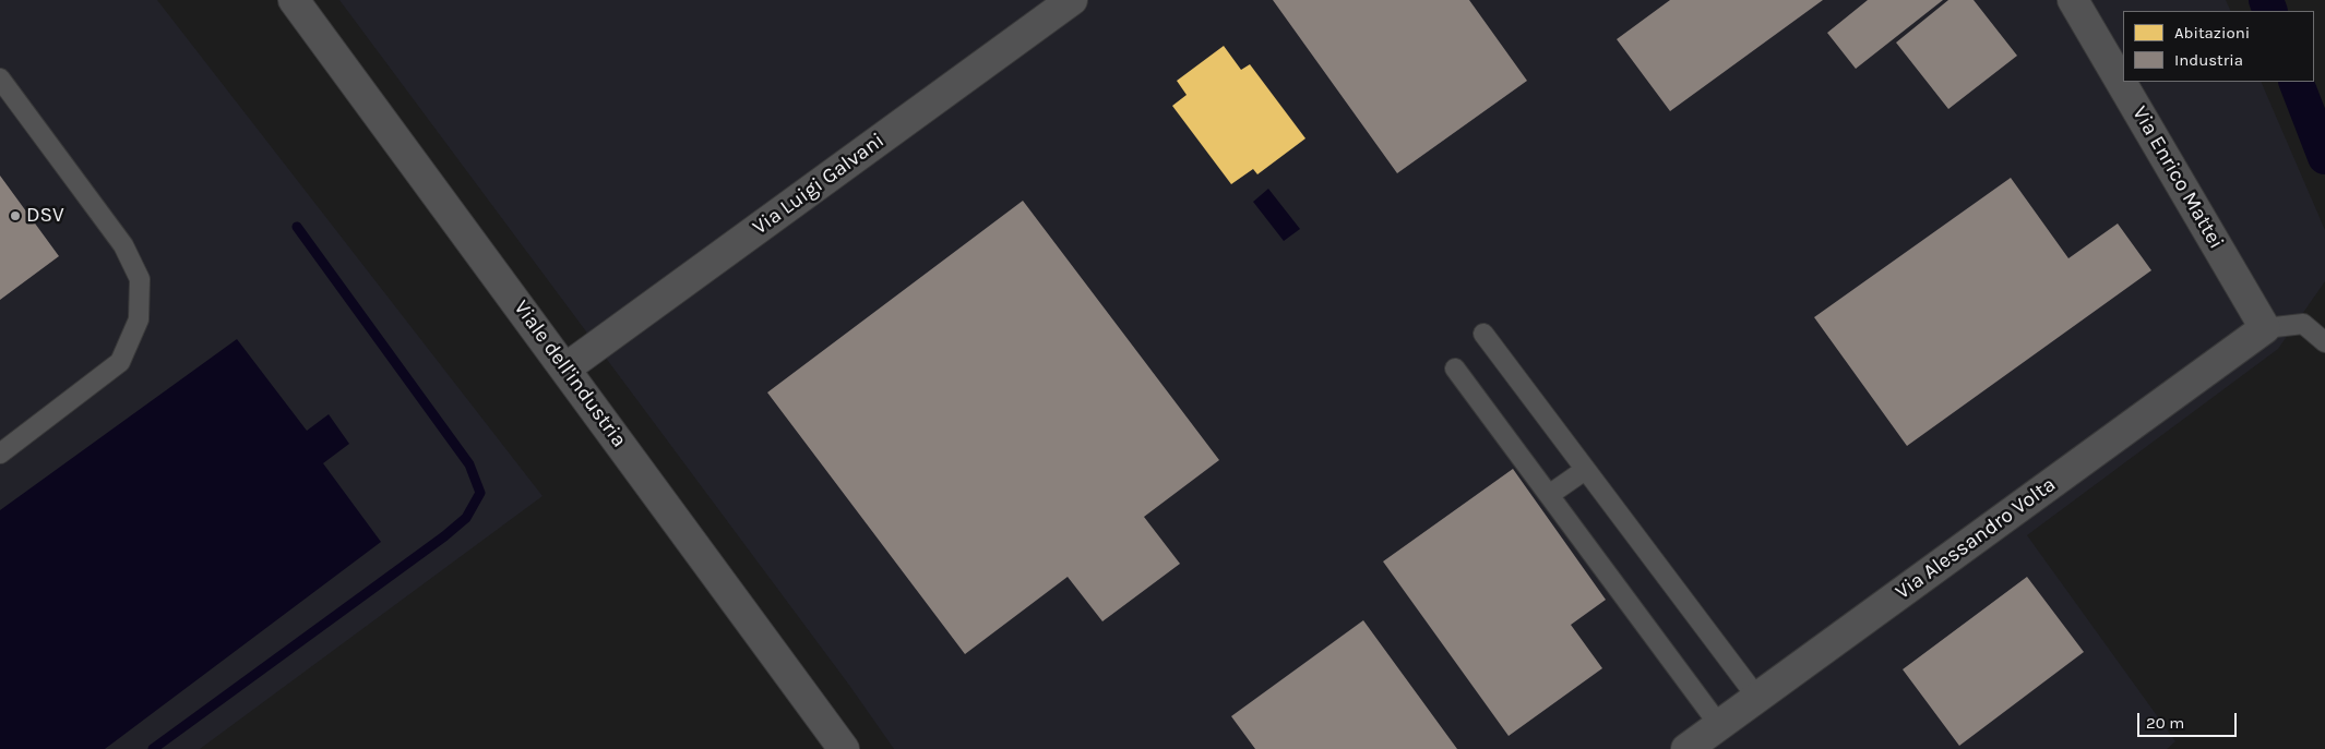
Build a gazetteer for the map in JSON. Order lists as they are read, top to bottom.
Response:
{
  "streets": {
    "street": [
      "Via Enrico Mattei",
      "Via Luigi Galvani",
      "Viale dell'industria",
      "Via Alessandro Volta"
    ]
  },
  "crossings": [
    ["Via Enrico Mattei", "Via Alessandro Volta"],
    ["Via Luigi Galvani", "Viale dell'industria"]
  ],
  "places": ["DSV"],
  "legend": ["Abitazioni", "Industria"],
  "scale_bar": "20 m"
}
